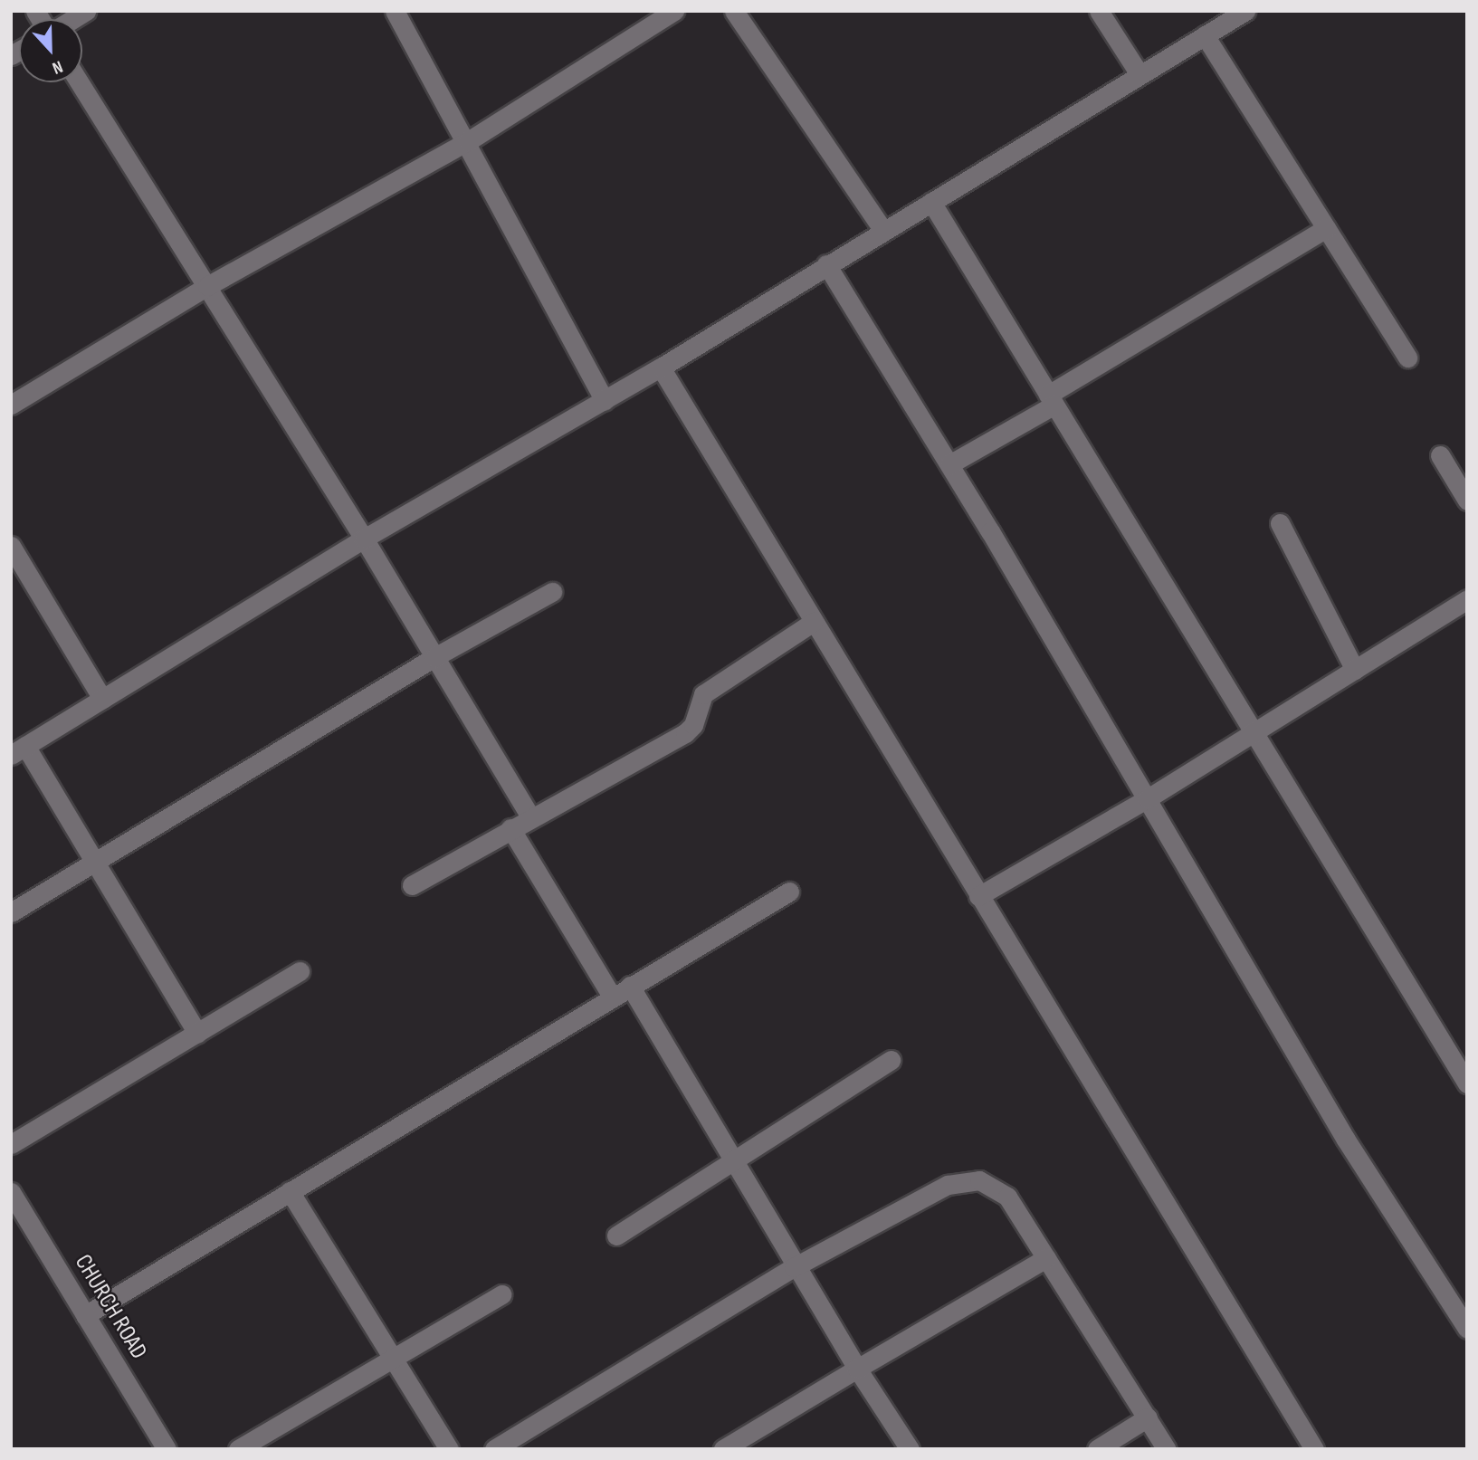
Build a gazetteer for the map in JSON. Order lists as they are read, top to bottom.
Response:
{
  "streets": {
    "street": ["CHURCH ROAD"]
  },
  "north": "bottom"
}
